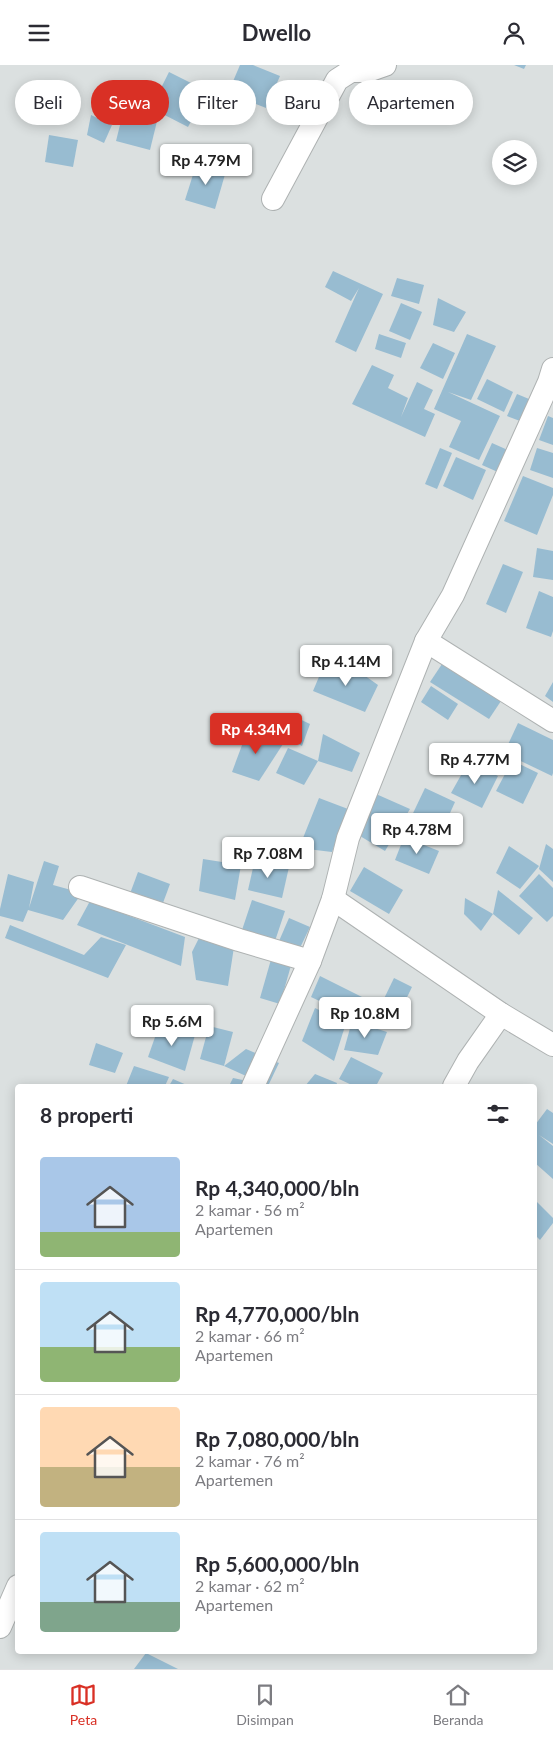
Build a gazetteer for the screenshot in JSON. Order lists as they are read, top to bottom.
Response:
{
  "page": {
    "header": "Dwello",
    "chip": [
      "Beli",
      "Sewa",
      "Filter",
      "Baru",
      "Apartemen"
    ],
    "price": [
      "Rp 4.79M",
      "Rp 4.14M",
      "Rp 4.34M",
      "Rp 4.77M",
      "Rp 4.78M",
      "Rp 7.08M",
      "Rp 10.8M",
      "Rp 5.6M"
    ],
    "heading": "8 properti",
    "list": [
      {
        "name": "Rp 4,340,000/bln",
        "note": "2 kamar · 56 m² · Apartemen"
      },
      {
        "name": "Rp 4,770,000/bln",
        "note": "2 kamar · 66 m² · Apartemen"
      },
      {
        "name": "Rp 7,080,000/bln",
        "note": "2 kamar · 76 m² · Apartemen"
      },
      {
        "name": "Rp 5,600,000/bln",
        "note": "2 kamar · 62 m² · Apartemen"
      }
    ],
    "tabs": ["Peta", "Disimpan", "Beranda"]
  }
}
